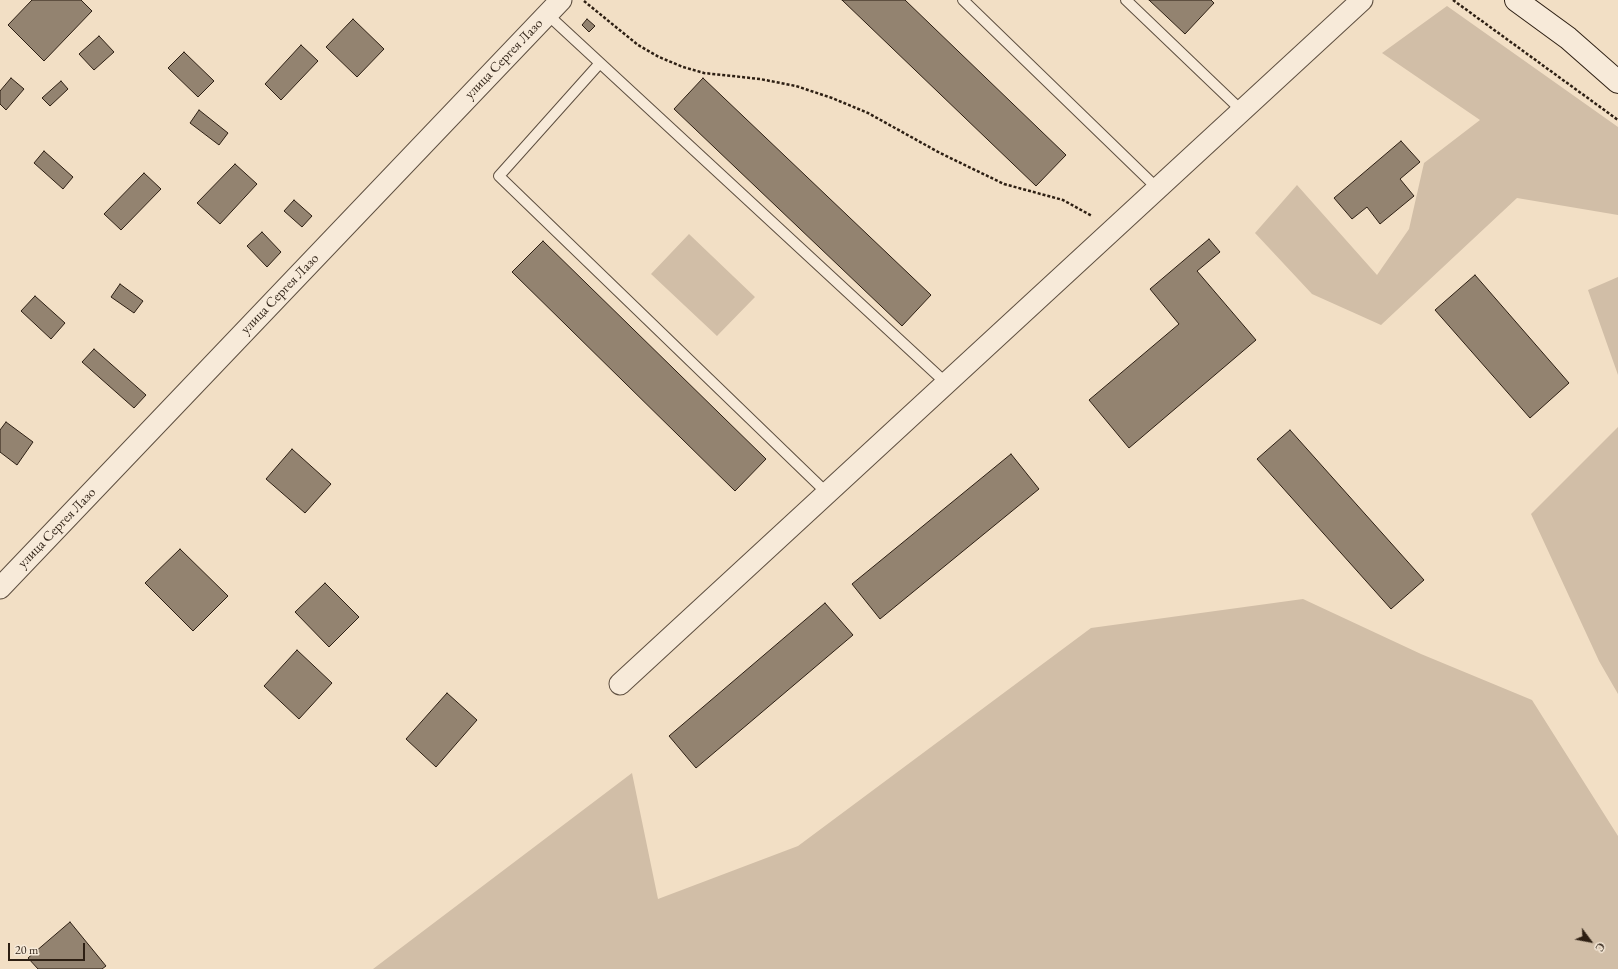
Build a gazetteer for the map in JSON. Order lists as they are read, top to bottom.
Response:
{
  "streets": {
    "street": ["улица Сергея Лазо"]
  },
  "scale_bar": "20 m",
  "north": "bottom right"
}
